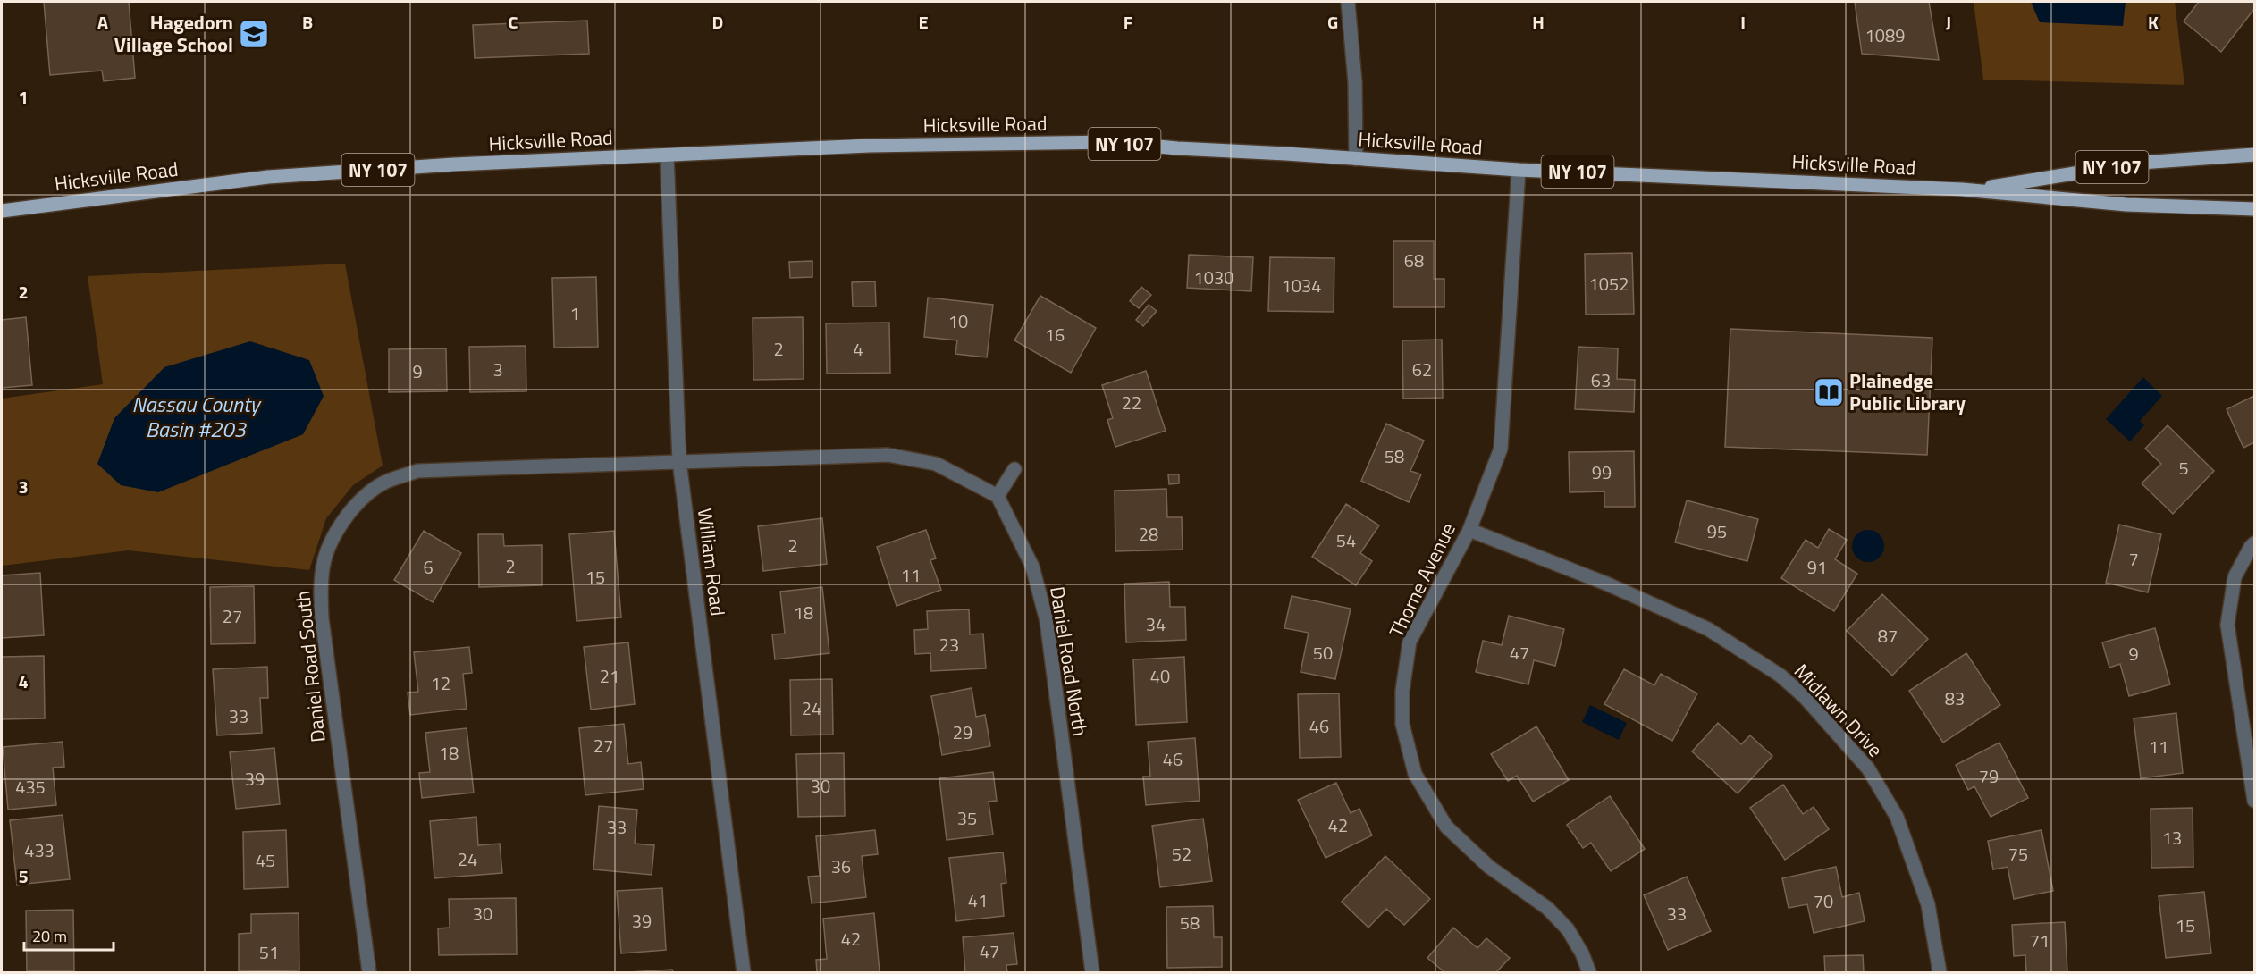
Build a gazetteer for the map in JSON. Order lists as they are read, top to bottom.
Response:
{
  "streets": {
    "main road": ["Hicksville Road", "NY 107"],
    "street": [
      "William Road",
      "Thorne Avenue",
      "Daniel Road North",
      "Daniel Road South",
      "Midlawn Drive"
    ]
  },
  "crossings": [
    ["Hicksville Road", "William Road"],
    ["Hicksville Road", "Thorne Avenue"],
    ["William Road", "Daniel Road South"],
    ["Thorne Avenue", "Midlawn Drive"]
  ],
  "water": ["Nassau County Basin #203"],
  "places": {
    "school or university": ["Hagedorn Village School"],
    "library": ["Plainedge Public Library"]
  },
  "house_numbers": [
    "1089",
    "68",
    "1030",
    "1052",
    "1034",
    "1",
    "10",
    "16",
    "2",
    "4",
    "3",
    "62",
    "9",
    "63",
    "22",
    "58",
    "5",
    "99",
    "95",
    "28",
    "54",
    "2",
    "7",
    "2",
    "6",
    "91",
    "11",
    "15",
    "18",
    "27",
    "34",
    "87",
    "23",
    "50",
    "47",
    "9",
    "21",
    "40",
    "12",
    "83",
    "24",
    "33",
    "46",
    "29",
    "27",
    "11",
    "18",
    "46",
    "79",
    "39",
    "30",
    "435",
    "35",
    "42",
    "33",
    "13",
    "433",
    "52",
    "75",
    "24",
    "45",
    "36",
    "41",
    "70",
    "30",
    "33",
    "39",
    "58",
    "15",
    "42",
    "71",
    "47",
    "51"
  ],
  "scale_bar": "20 m",
  "grid": {
    "columns": [
      "A",
      "B",
      "C",
      "D",
      "E",
      "F",
      "G",
      "H",
      "I",
      "J",
      "K"
    ],
    "rows": [
      "1",
      "2",
      "3",
      "4",
      "5"
    ]
  }
}
